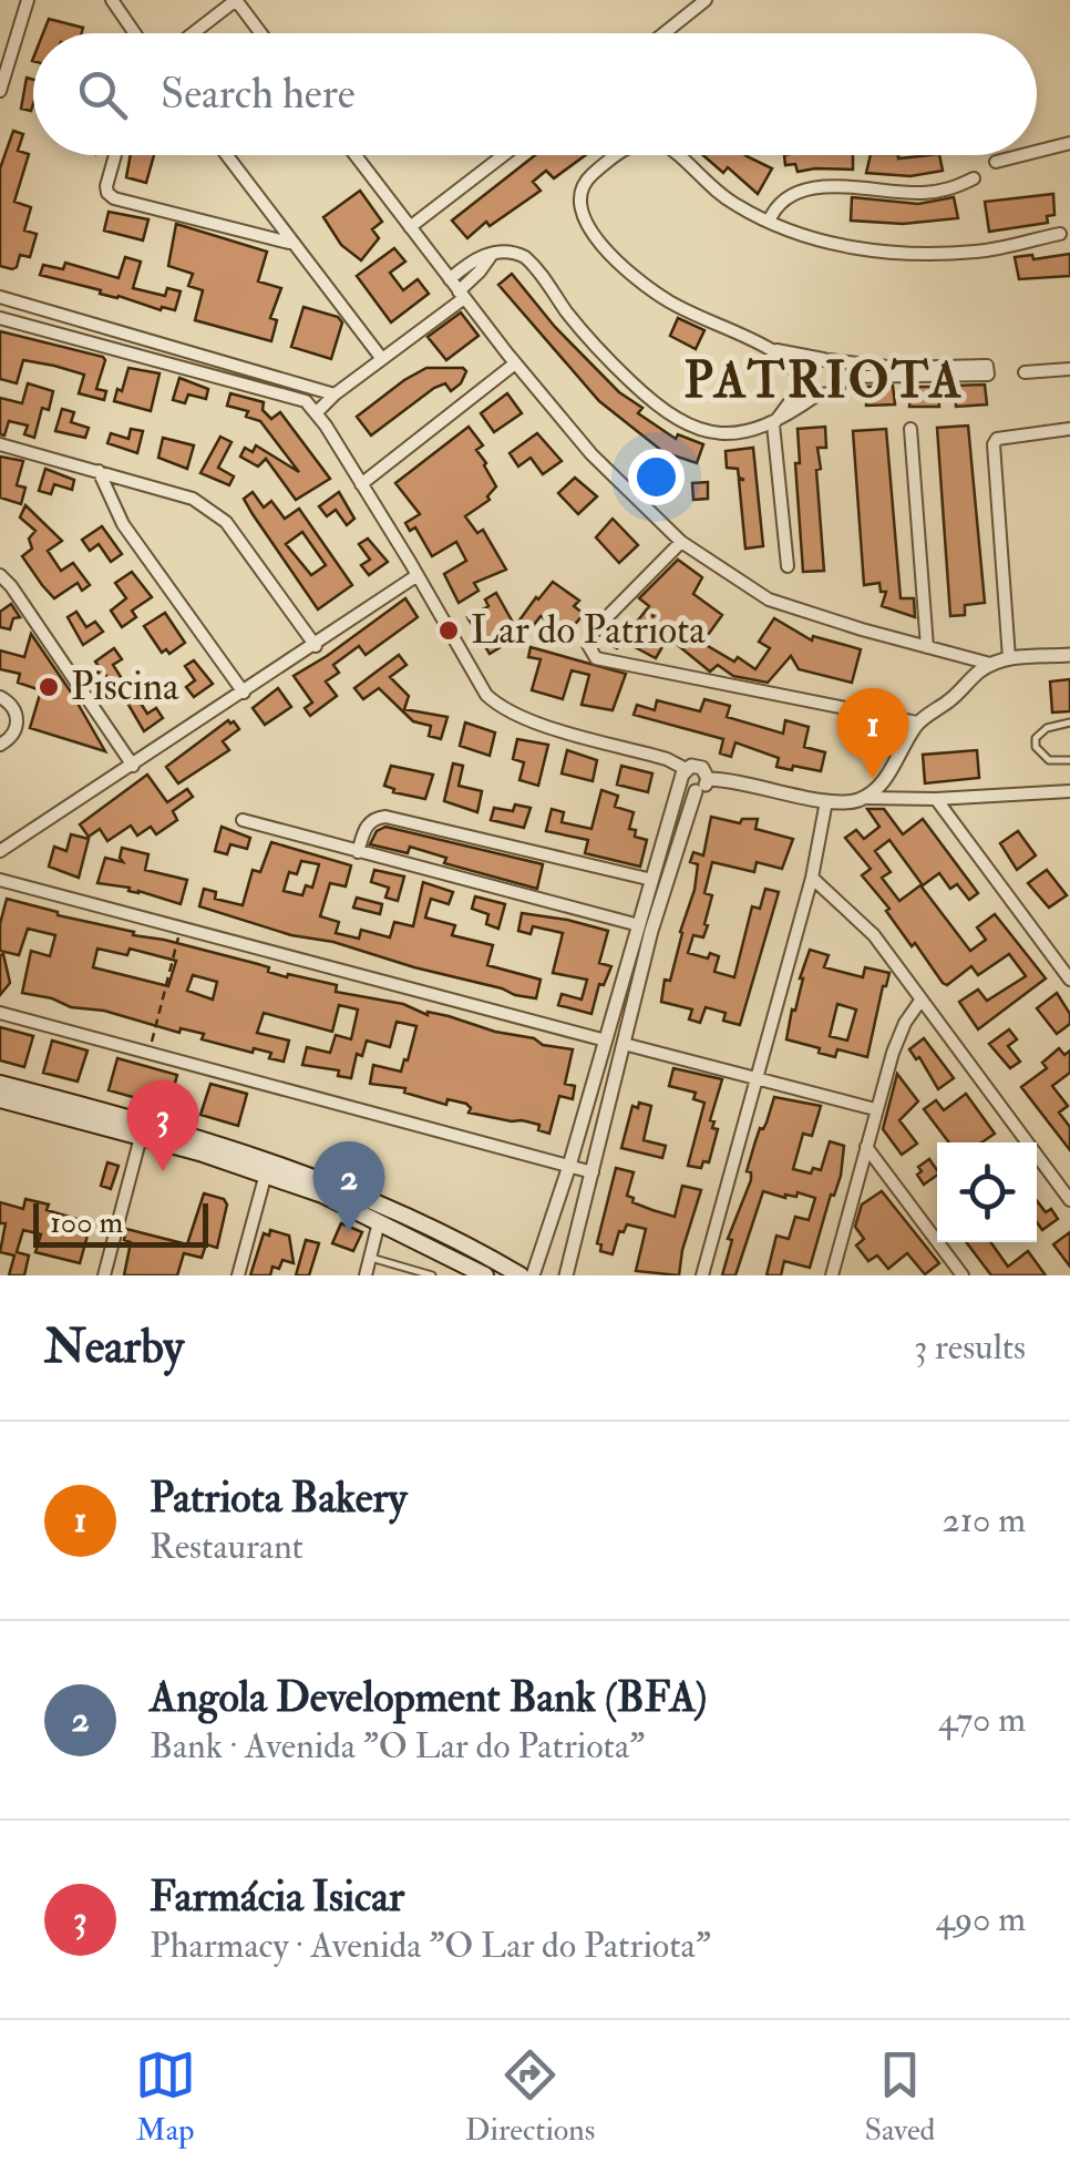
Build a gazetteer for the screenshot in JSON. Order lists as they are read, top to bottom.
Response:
{
  "districts": ["PATRIOTA"],
  "places": ["Lar do Patriota", "Piscina"],
  "scale_bar": "100 m",
  "page": {
    "search": "Search here",
    "pins": ["1", "3", "2"],
    "scale": "100 m",
    "heading": ["Nearby", "3 results"],
    "list": [
      {
        "mark": "1",
        "name": "Patriota Bakery",
        "note": "Restaurant",
        "value": "210 m"
      },
      {
        "mark": "2",
        "name": "Angola Development Bank (BFA)",
        "note": "Bank · Avenida \"O Lar do Patriota\"",
        "value": "470 m"
      },
      {
        "mark": "3",
        "name": "Farmácia Isicar",
        "note": "Pharmacy · Avenida \"O Lar do Patriota\"",
        "value": "490 m"
      }
    ],
    "nav": ["Map", "Directions", "Saved"]
  }
}
